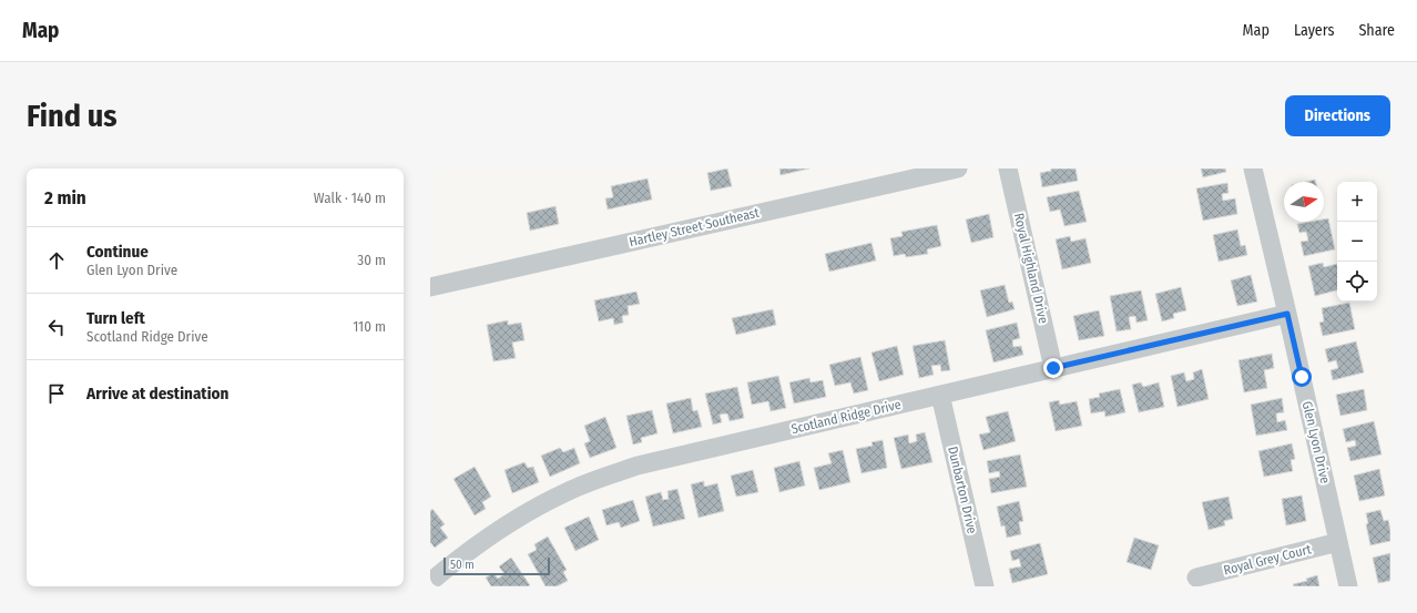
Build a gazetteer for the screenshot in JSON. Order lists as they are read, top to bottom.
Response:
{
  "streets": {
    "street": [
      "Hartley Street Southeast",
      "Royal Highland Drive",
      "Scotland Ridge Drive",
      "Glen Lyon Drive",
      "Dunbarton Drive",
      "Royal Grey Court"
    ]
  },
  "crossings": [
    ["Royal Highland Drive", "Scotland Ridge Drive"],
    ["Scotland Ridge Drive", "Glen Lyon Drive"],
    ["Scotland Ridge Drive", "Dunbarton Drive"],
    ["Glen Lyon Drive", "Royal Grey Court"]
  ],
  "scale_bar": "50 m",
  "north": "right",
  "page": {
    "header": "Map",
    "nav": ["Map", "Layers", "Share"],
    "buttons": "Directions",
    "title": "Find us",
    "heading": ["2 min", "Walk · 140 m"],
    "map_buttons": ["+", "−"],
    "list": [
      ["Continue", "Glen Lyon Drive", "30 m"],
      ["Turn left", "Scotland Ridge Drive", "110 m"],
      "Arrive at destination"
    ],
    "scale": "50 m"
  }
}
